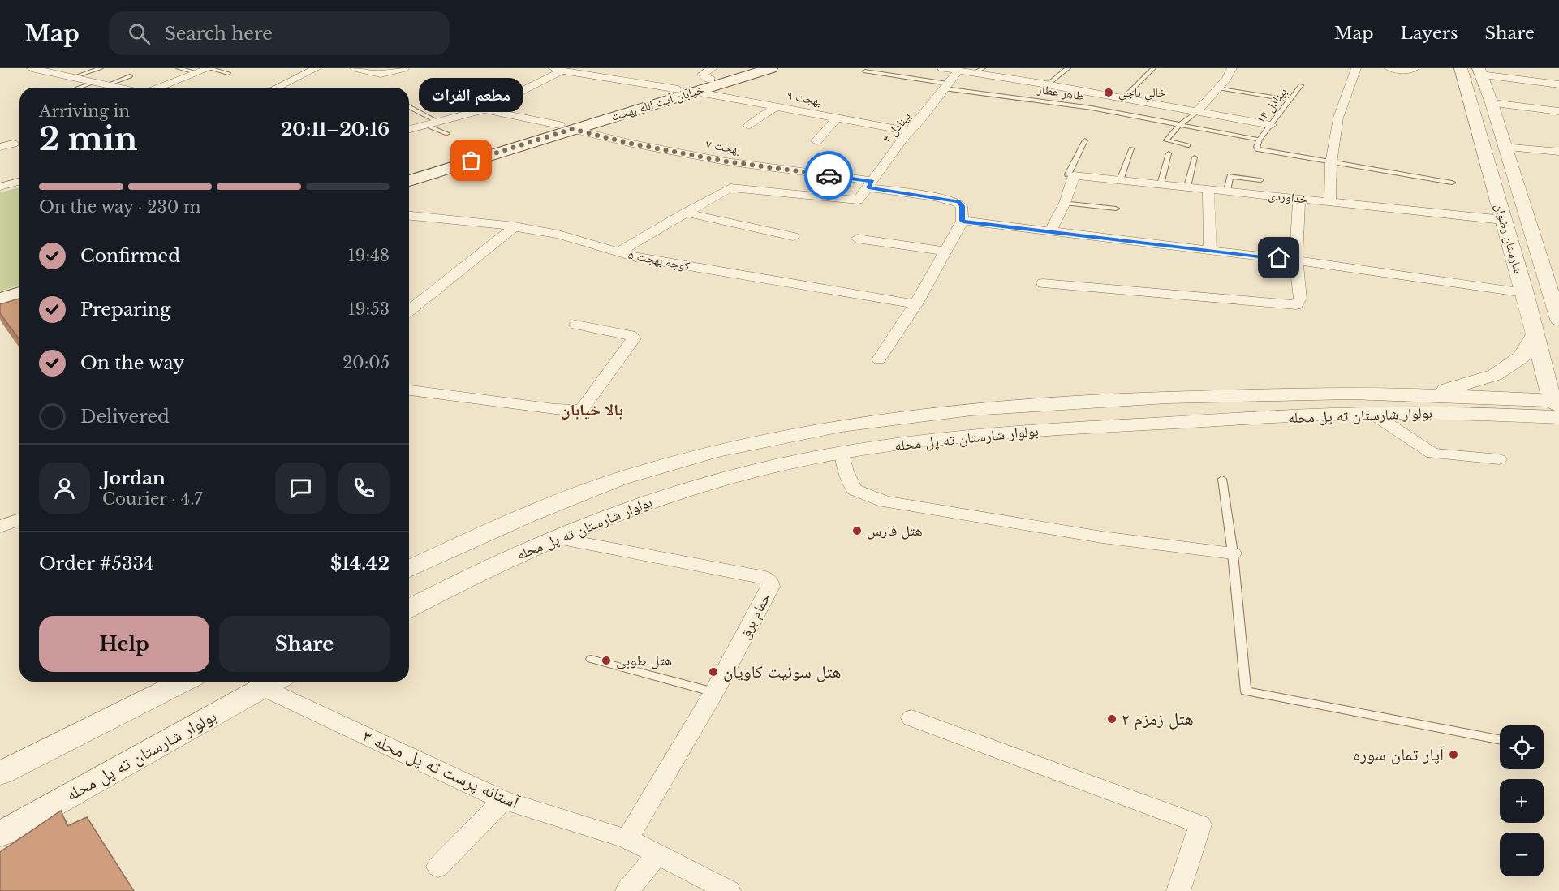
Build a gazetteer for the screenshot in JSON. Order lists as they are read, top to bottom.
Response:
{
  "streets": {
    "main road": ["خیابان آیت الله بهجت"],
    "street": [
      "بهجت ۹",
      "بینادل ۳",
      "بهجت ۷",
      "خداوردی",
      "شارستان رضوان",
      "کوچه بهجت ۵",
      "بولوار شارستان ته پل محله",
      "حمام برق",
      "آستانه پرست ته پل محله ۳"
    ],
    "lane": ["طاهر عطار", "بینادل ۱۴"]
  },
  "crossings": [
    ["طاهر عطار", "بینادل ۱۴"],
    ["طاهر عطار", "بینادل ۳"],
    ["بهجت ۹", "خیابان آیت الله بهجت"],
    ["بهجت ۹", "بینادل ۳"],
    ["خیابان آیت الله بهجت", "بهجت ۷"],
    ["بینادل ۳", "بهجت ۷"],
    ["خداوردی", "شارستان رضوان"],
    ["شارستان رضوان", "بولوار شارستان ته پل محله"],
    ["بولوار شارستان ته پل محله", "حمام برق"],
    ["بولوار شارستان ته پل محله", "آستانه پرست ته پل محله ۳"],
    ["حمام برق", "آستانه پرست ته پل محله ۳"]
  ],
  "districts": ["بالا خیابان"],
  "places": [
    "خالي ناجي",
    "مطعم الفرات",
    "هتل فارس",
    "هتل طوبی",
    "هتل سوئیت کاویان",
    "هتل زمزم ۲",
    "آپار تمان سوره"
  ],
  "page": {
    "header": "Map",
    "search": "Search here",
    "nav": ["Map", "Layers", "Share"],
    "bubble": "مطعم الفرات",
    "heading": ["2 min", "Arriving in", "20:11–20:16"],
    "panel": [
      "Jordan",
      "Courier · 4.7",
      "Order #5334",
      "$14.42"
    ],
    "bar": "On the way · 230 m",
    "list": [
      ["Confirmed", "19:48"],
      ["Preparing", "19:53"],
      ["On the way", "20:05"],
      "Delivered"
    ],
    "buttons": ["Help", "Share"],
    "map_buttons": ["+", "−"]
  }
}
